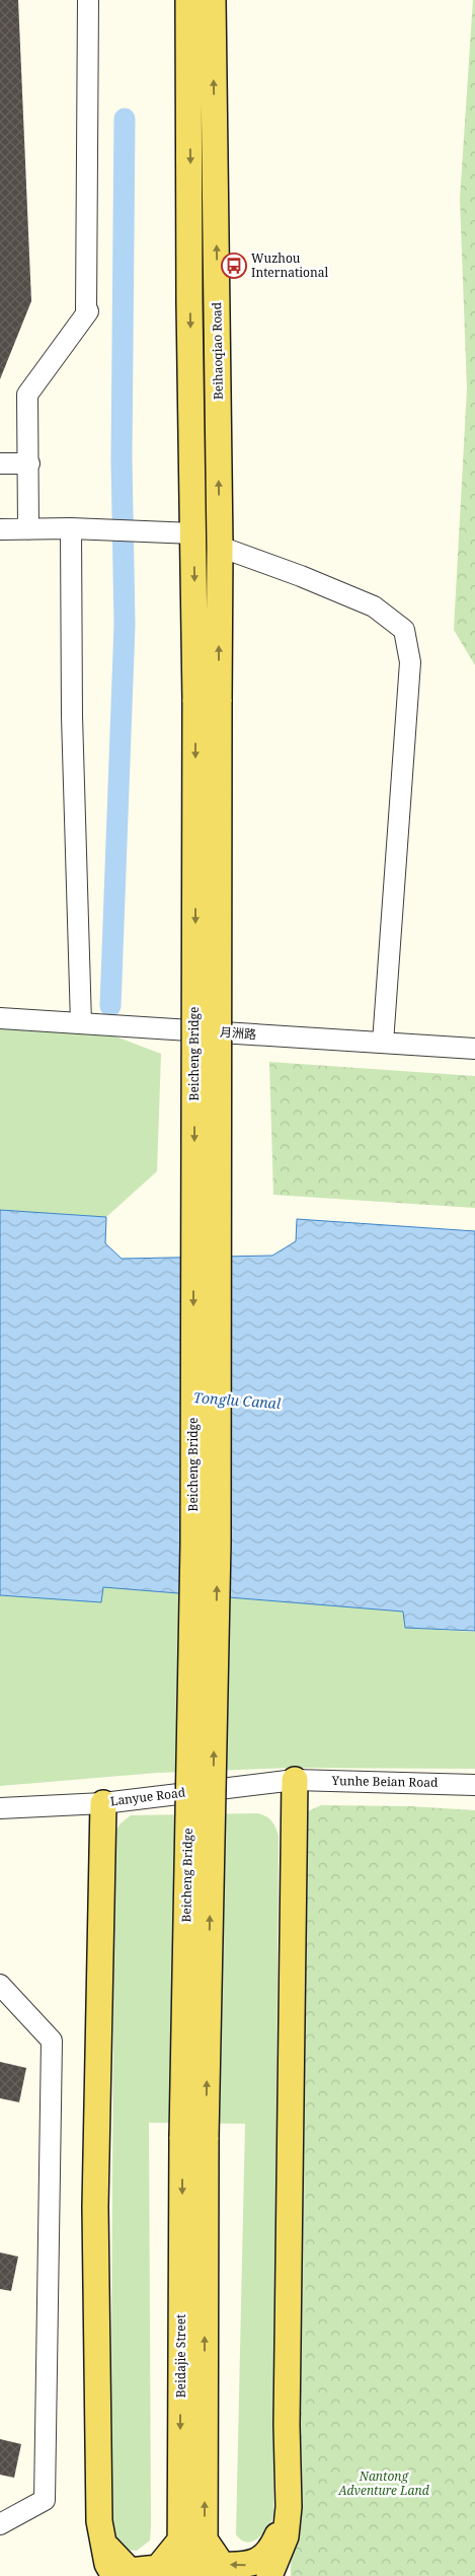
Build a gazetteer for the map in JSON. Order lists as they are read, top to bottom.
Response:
{
  "streets": {
    "main road": ["Beihaoqiao Road", "Beicheng Bridge", "Beidajie Street"],
    "street": ["月洲路", "Yunhe Beian Road", "Lanyue Road"]
  },
  "crossings": [
    ["Beihaoqiao Road", "Beicheng Bridge"],
    ["Beicheng Bridge", "Beidajie Street"],
    ["Yunhe Beian Road", "Lanyue Road"]
  ],
  "water": ["Tonglu Canal"],
  "parks": ["Nantong Adventure Land"],
  "places": {
    "bus stop": ["Wuzhou International"]
  }
}
